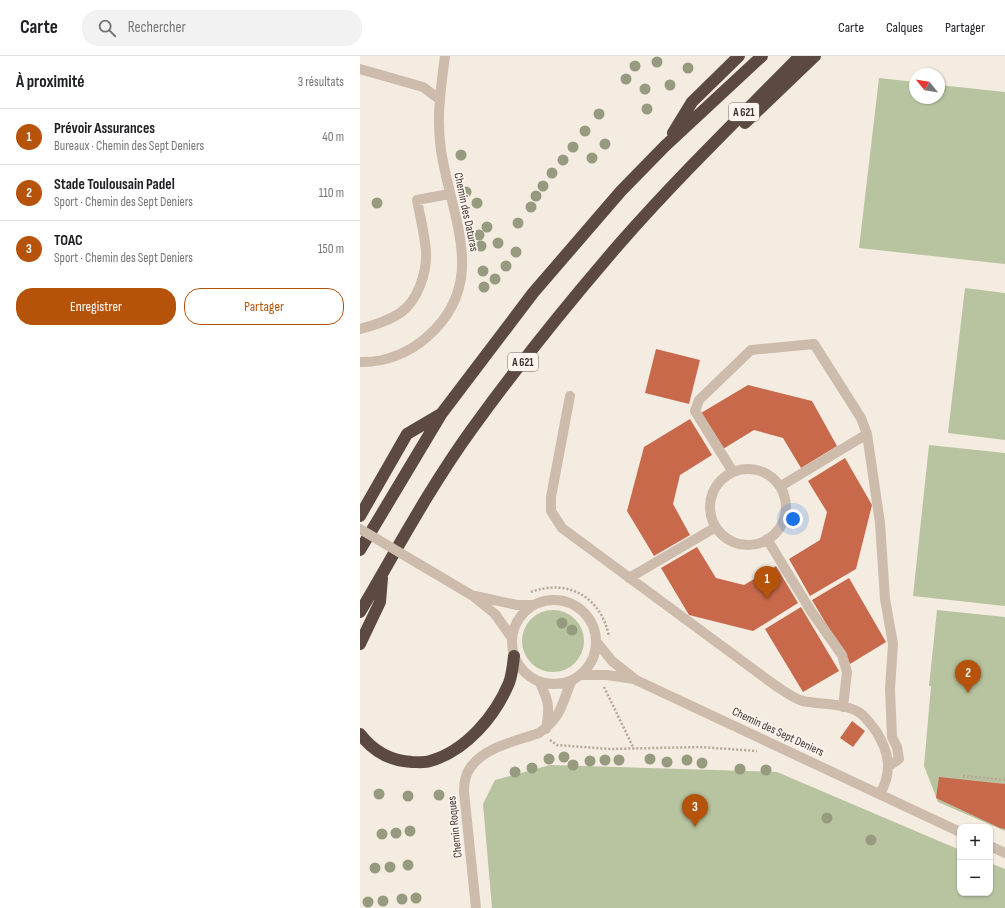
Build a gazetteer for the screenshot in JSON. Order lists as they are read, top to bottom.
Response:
{
  "streets": {
    "highway": ["A 621"],
    "street": ["Chemin des Daturas", "Chemin des Sept Deniers", "Chemin Roques"]
  },
  "crossings": [
    ["Chemin des Sept Deniers", "Chemin Roques"]
  ],
  "north": "top left",
  "page": {
    "header": "Carte",
    "search": "Rechercher",
    "nav": ["Carte", "Calques", "Partager"],
    "heading": ["À proximité", "3 résultats"],
    "list": [
      {
        "mark": "1",
        "name": "Prévoir Assurances",
        "note": "Bureaux · Chemin des Sept Deniers",
        "value": "40 m"
      },
      {
        "mark": "2",
        "name": "Stade Toulousain Padel",
        "note": "Sport · Chemin des Sept Deniers",
        "value": "110 m"
      },
      {
        "mark": "3",
        "name": "TOAC",
        "note": "Sport · Chemin des Sept Deniers",
        "value": "150 m"
      }
    ],
    "buttons": ["Enregistrer", "Partager"],
    "pins": ["1", "2", "3"],
    "map_buttons": ["+", "−"]
  }
}
